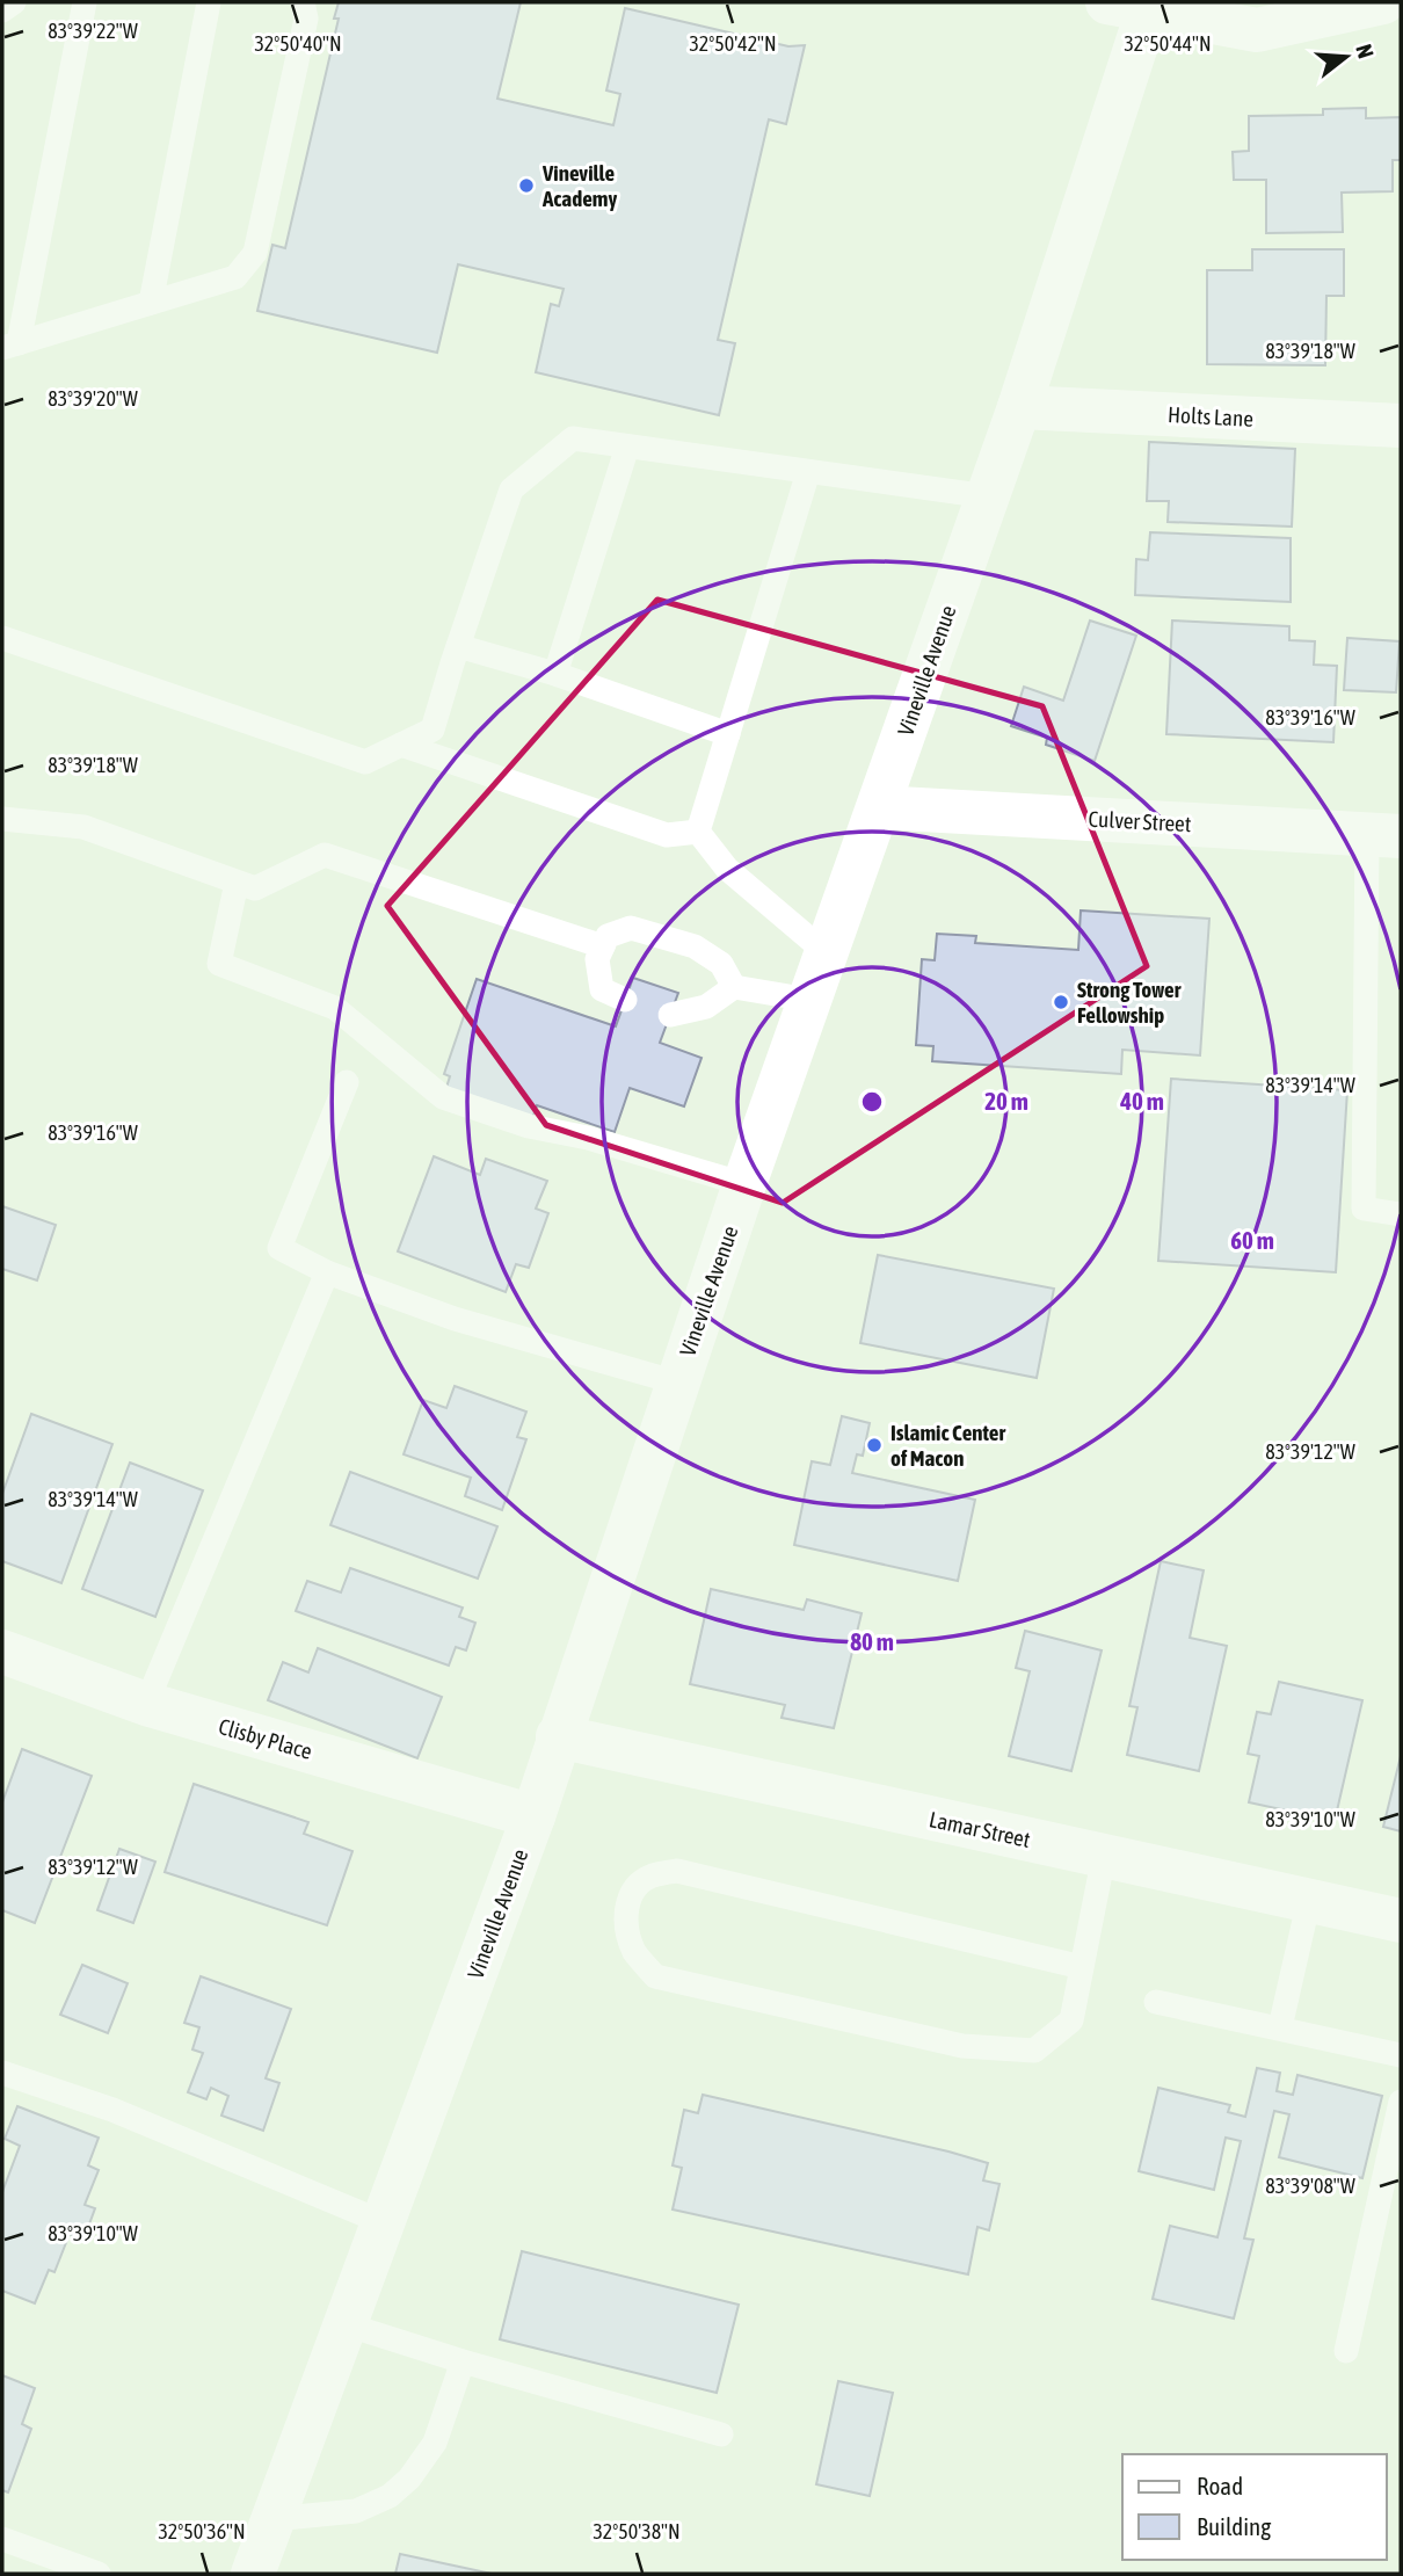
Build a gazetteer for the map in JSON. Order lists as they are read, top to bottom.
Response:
{
  "streets": {
    "main road": [
      "Holts Lane",
      "Vineville Avenue",
      "Culver Street",
      "Clisby Place",
      "Lamar Street"
    ]
  },
  "crossings": [
    ["Holts Lane", "Vineville Avenue"],
    ["Vineville Avenue", "Culver Street"],
    ["Vineville Avenue", "Clisby Place"],
    ["Vineville Avenue", "Lamar Street"]
  ],
  "places": ["Vineville Academy", "Strong Tower Fellowship", "Islamic Center of Macon"],
  "legend": ["Road", "Building"],
  "north": "right",
  "coordinates": [
    "83°39'22\"W",
    "32°50'40\"N",
    "32°50'42\"N",
    "32°50'44\"N",
    "83°39'18\"W",
    "83°39'20\"W",
    "83°39'16\"W",
    "83°39'14\"W",
    "83°39'12\"W",
    "83°39'10\"W",
    "83°39'08\"W",
    "32°50'36\"N",
    "32°50'38\"N"
  ],
  "rings": [
    "20 m",
    "40 m",
    "60 m",
    "80 m"
  ]
}
